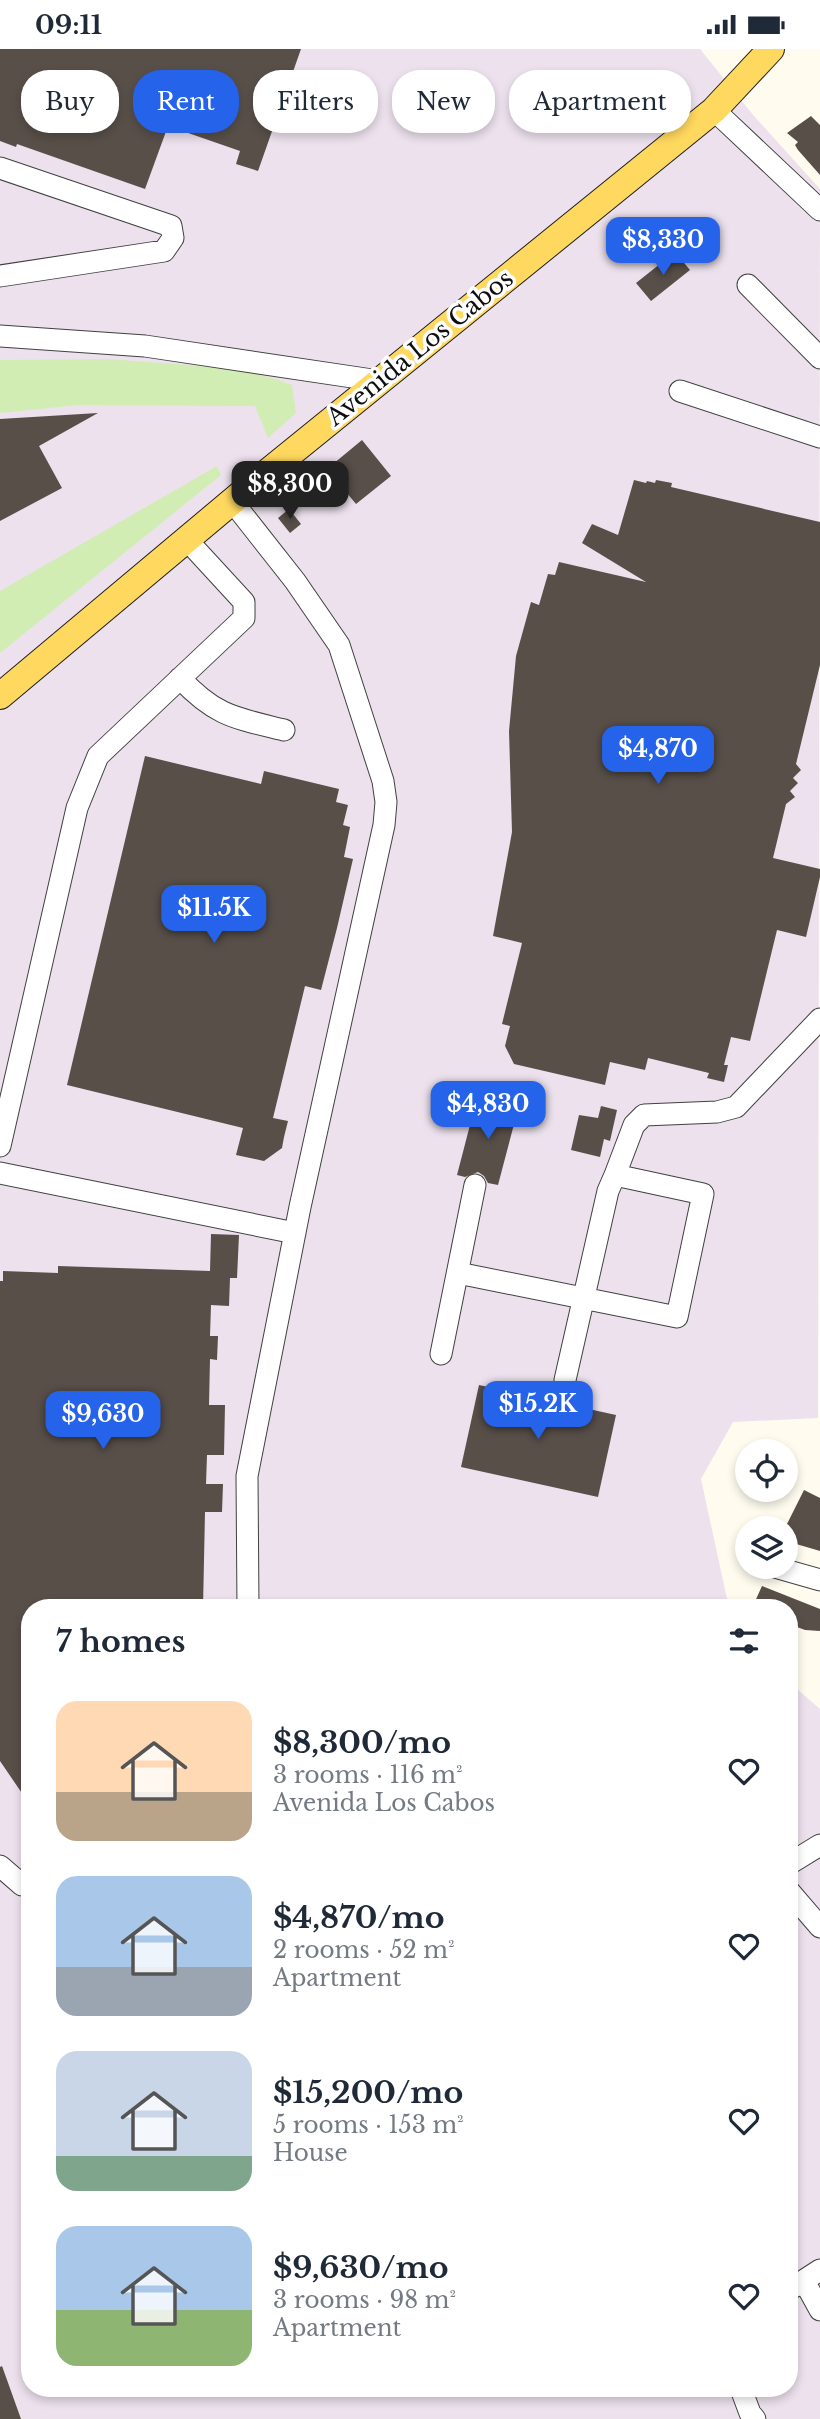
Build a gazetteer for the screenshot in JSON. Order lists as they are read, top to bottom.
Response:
{
  "streets": {
    "main road": ["Avenida Los Cabos"]
  },
  "page": {
    "status": "09:11",
    "chip": [
      "Buy",
      "Rent",
      "Filters",
      "New",
      "Apartment"
    ],
    "price": [
      "$8,330",
      "$8,300",
      "$4,870",
      "$11.5K",
      "$4,830",
      "$15.2K",
      "$9,630"
    ],
    "heading": "7 homes",
    "list": [
      {
        "name": "$8,300/mo",
        "note": "3 rooms · 116 m² · Avenida Los Cabos"
      },
      {
        "name": "$4,870/mo",
        "note": "2 rooms · 52 m² · Apartment"
      },
      {
        "name": "$15,200/mo",
        "note": "5 rooms · 153 m² · House"
      },
      {
        "name": "$9,630/mo",
        "note": "3 rooms · 98 m² · Apartment"
      }
    ]
  }
}
